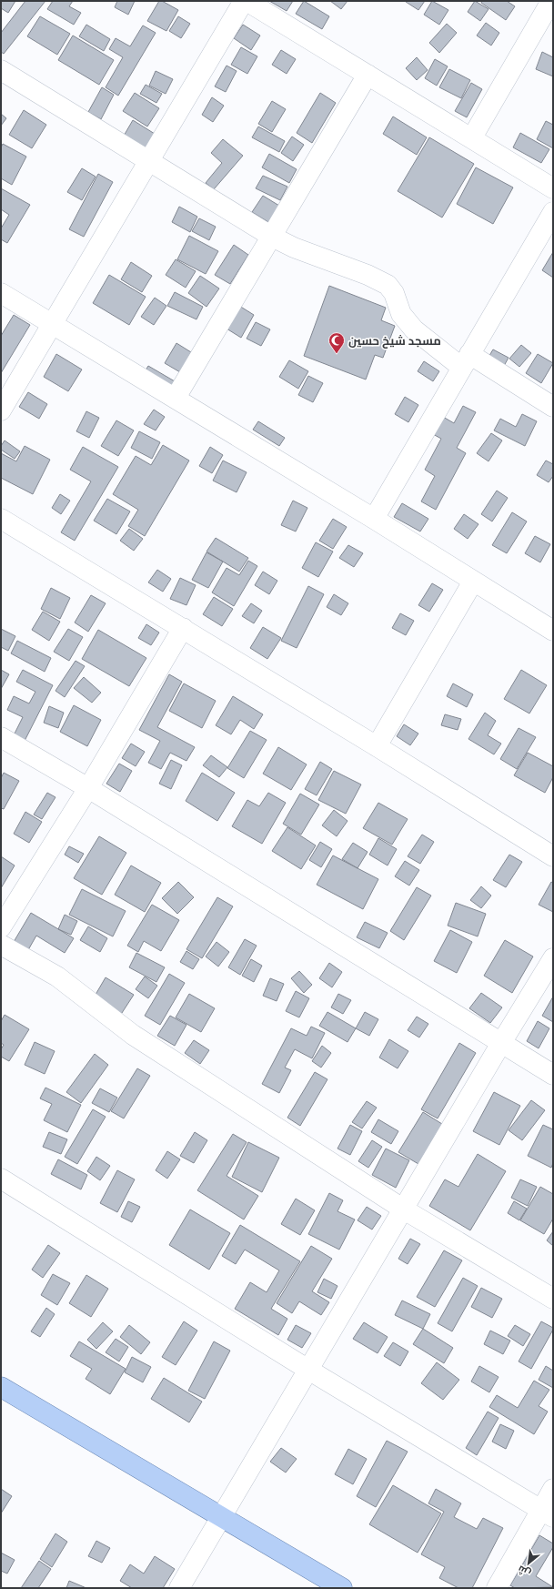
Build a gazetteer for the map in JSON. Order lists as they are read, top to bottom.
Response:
{
  "places": {
    "mosque": ["مسجد شيخ حسين"]
  },
  "north": "bottom left"
}
